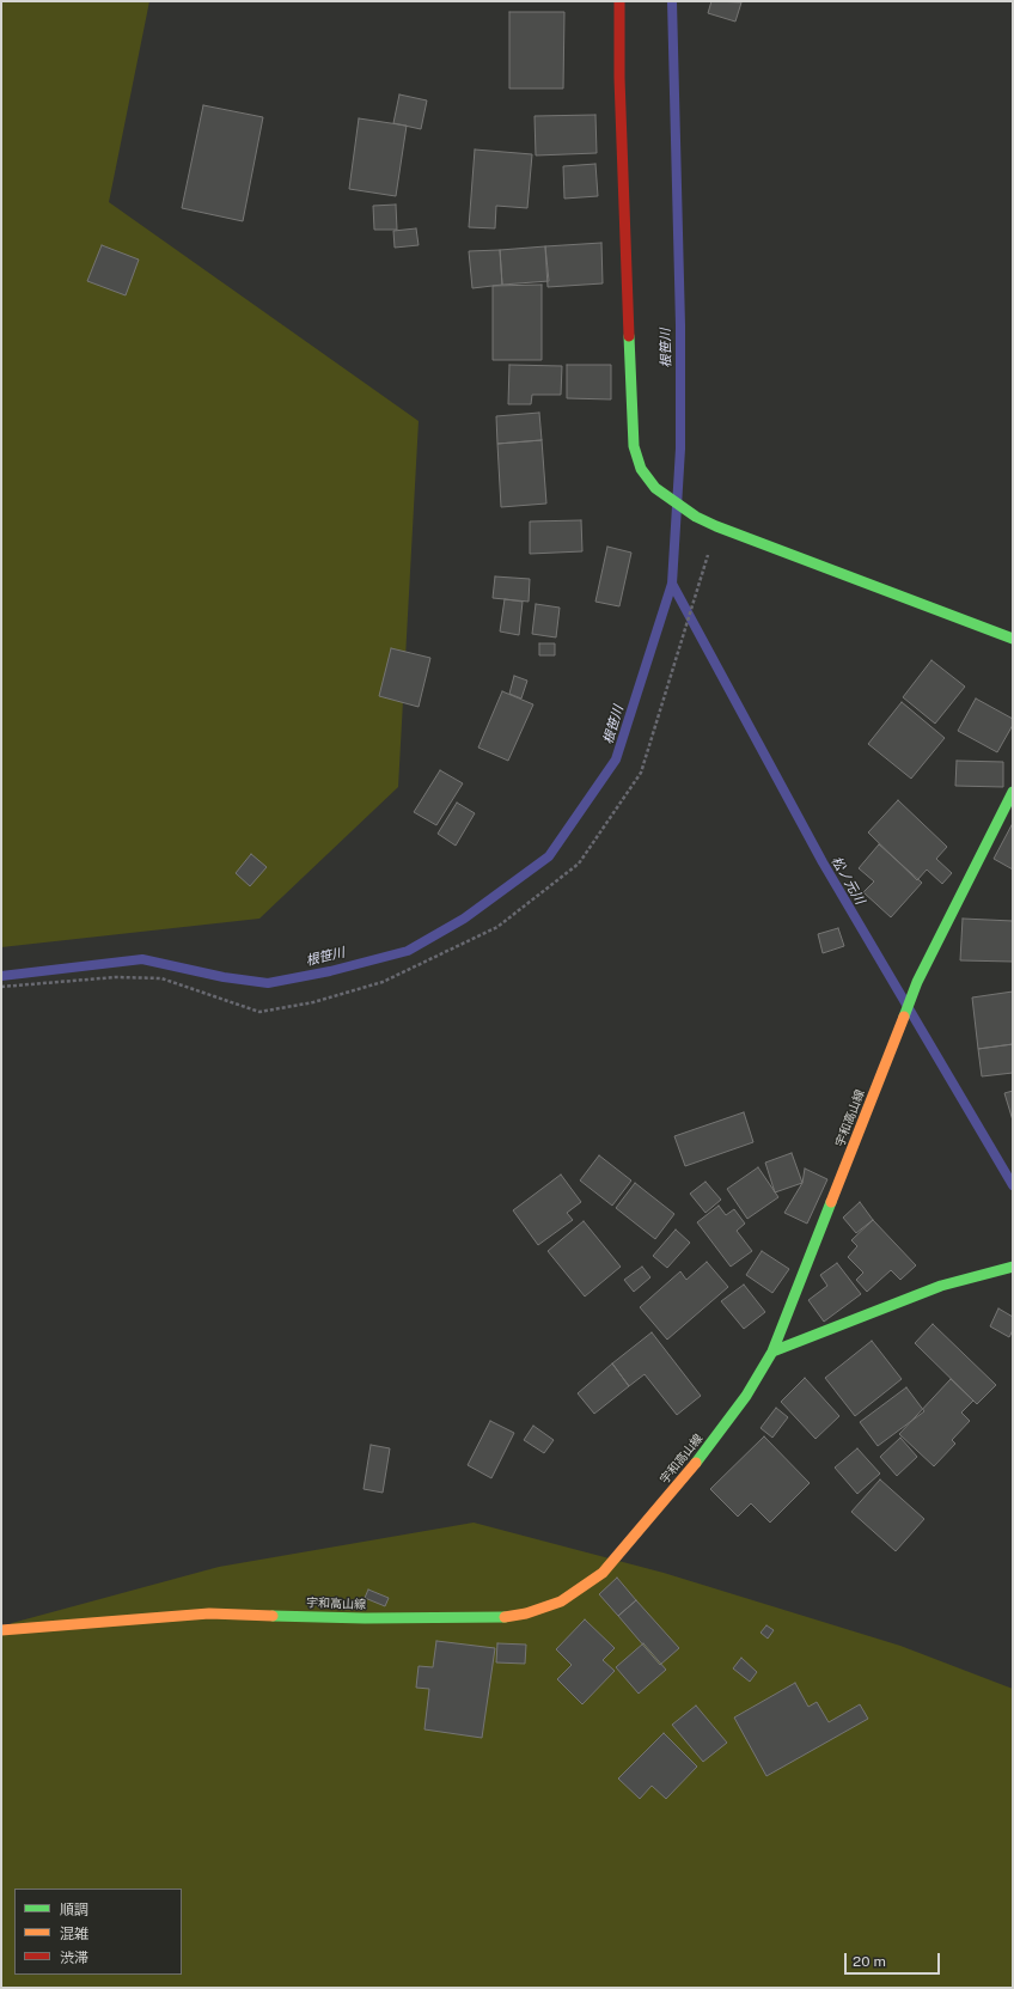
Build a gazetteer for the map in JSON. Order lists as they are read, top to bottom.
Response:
{
  "streets": {
    "main road": ["宇和高山線"]
  },
  "water": ["根笹川", "松ノ元川"],
  "legend": ["順調", "混雑", "渋滞"],
  "scale_bar": "20 m"
}
